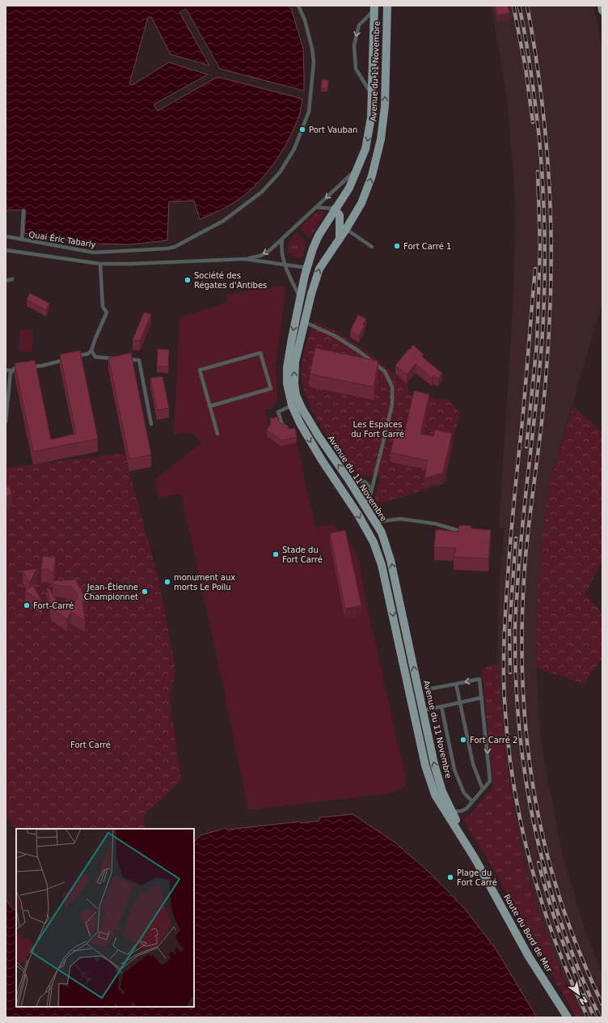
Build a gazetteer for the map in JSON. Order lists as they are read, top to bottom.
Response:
{
  "streets": {
    "main road": ["Avenue du 11 Novembre", "Route du Bord de Mer"],
    "lane": ["Quai Éric Tabarly"]
  },
  "crossings": [
    ["Avenue du 11 Novembre", "Route du Bord de Mer"]
  ],
  "parks": ["Les Espaces du Fort Carré", "Fort Carré"],
  "places": [
    "Port Vauban",
    "Fort Carré 1",
    "Société des Régates d'Antibes",
    "Stade du Fort Carré",
    "monument aux morts Le Poilu",
    "Jean-Étienne Championnet",
    "Fort-Carré",
    "Fort Carré 2",
    "Plage du Fort Carré"
  ],
  "north": "bottom right"
}
